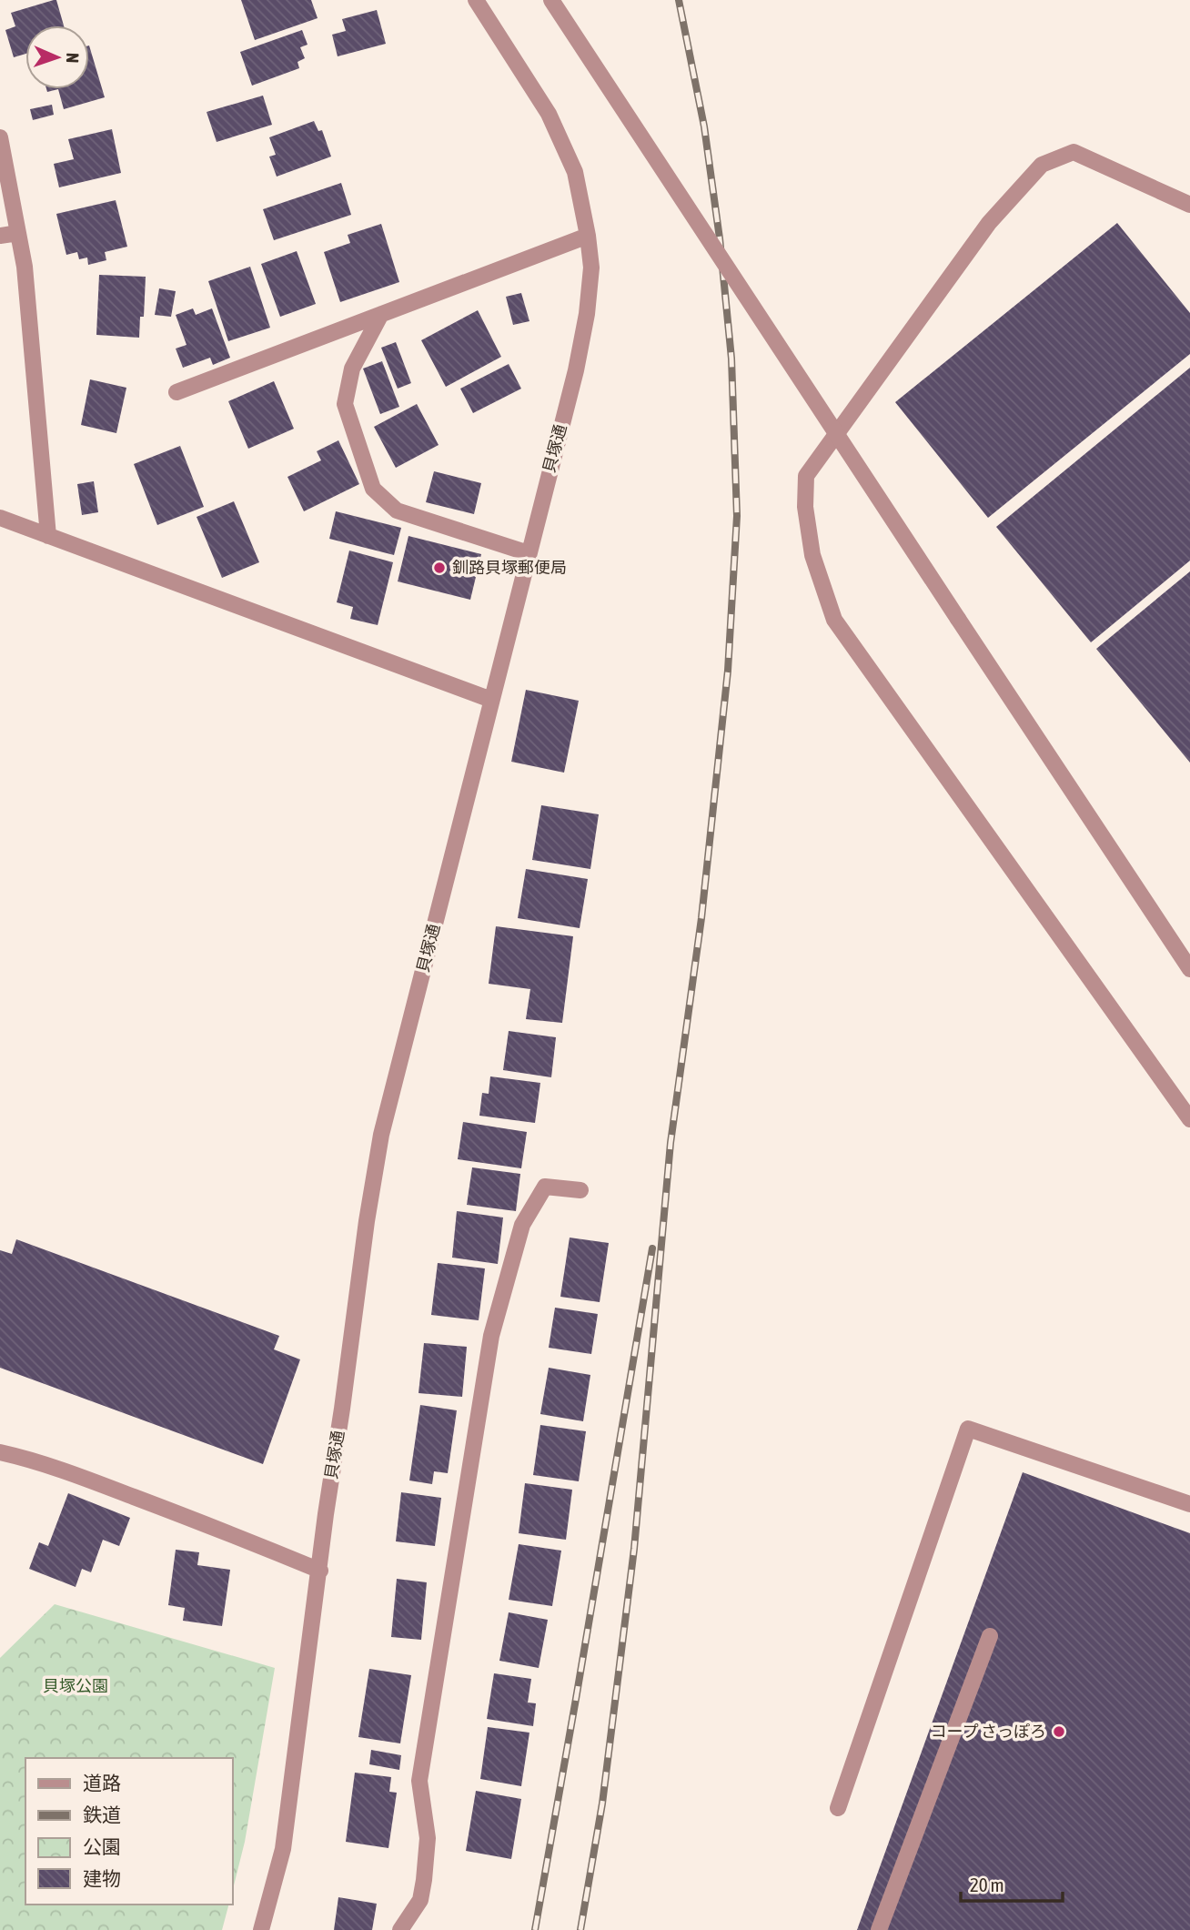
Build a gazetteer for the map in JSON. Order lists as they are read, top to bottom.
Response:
{
  "streets": {
    "street": ["貝塚通"]
  },
  "parks": ["貝塚公園"],
  "places": ["釧路貝塚郵便局", "コープ さっぽろ"],
  "legend": [
    "道路",
    "鉄道",
    "公園",
    "建物"
  ],
  "scale_bar": "20 m",
  "north": "right"
}
